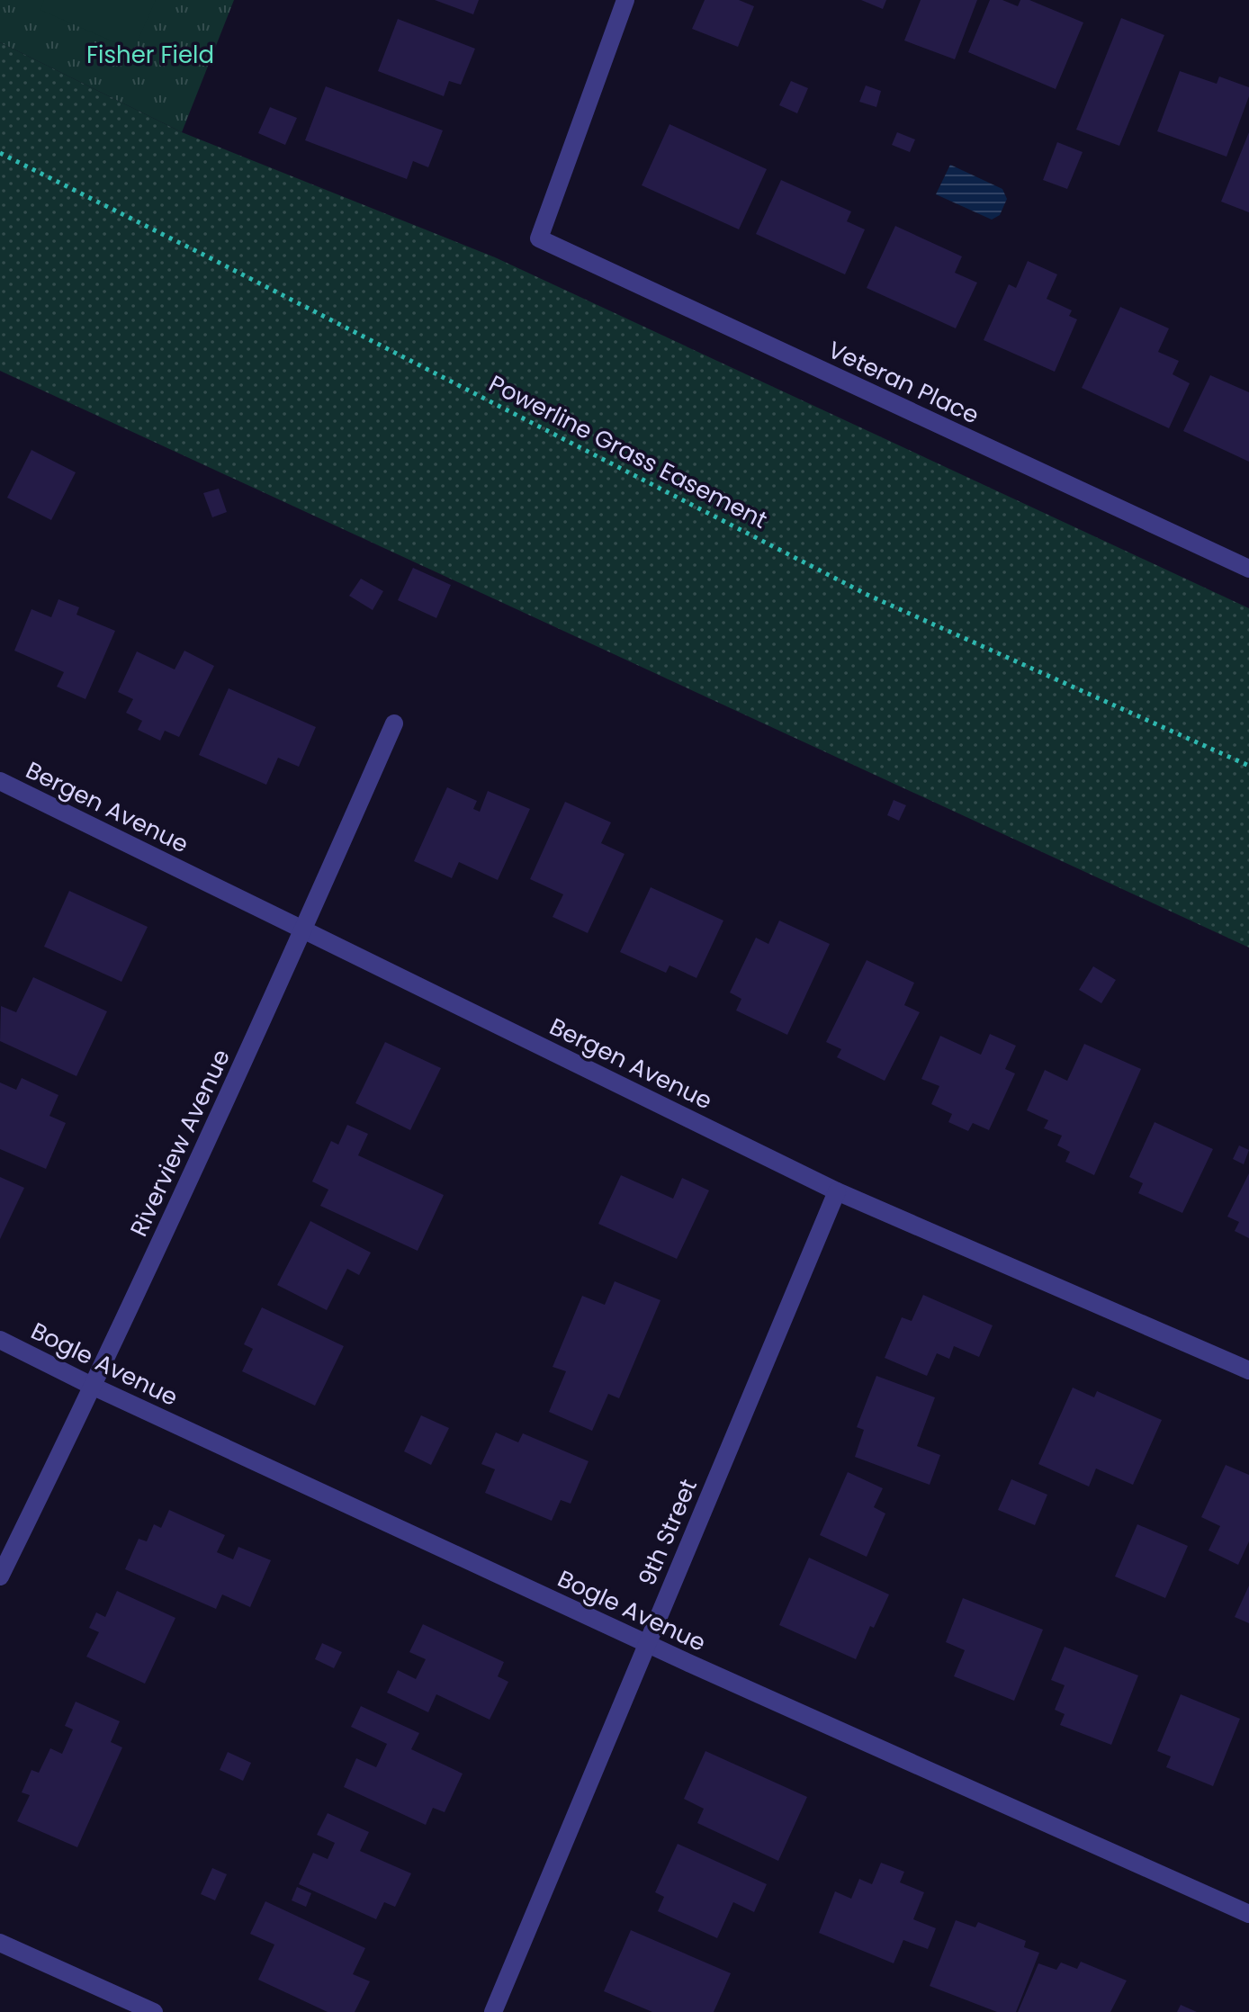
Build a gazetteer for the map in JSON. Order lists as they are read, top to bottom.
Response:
{
  "streets": {
    "street": [
      "Veteran Place",
      "Bergen Avenue",
      "Riverview Avenue",
      "Bogle Avenue",
      "9th Street"
    ],
    "path": ["Powerline Grass Easement"]
  },
  "crossings": [
    ["Bergen Avenue", "Riverview Avenue"],
    ["Bergen Avenue", "9th Street"],
    ["Riverview Avenue", "Bogle Avenue"],
    ["Bogle Avenue", "9th Street"]
  ],
  "parks": ["Fisher Field"]
}
